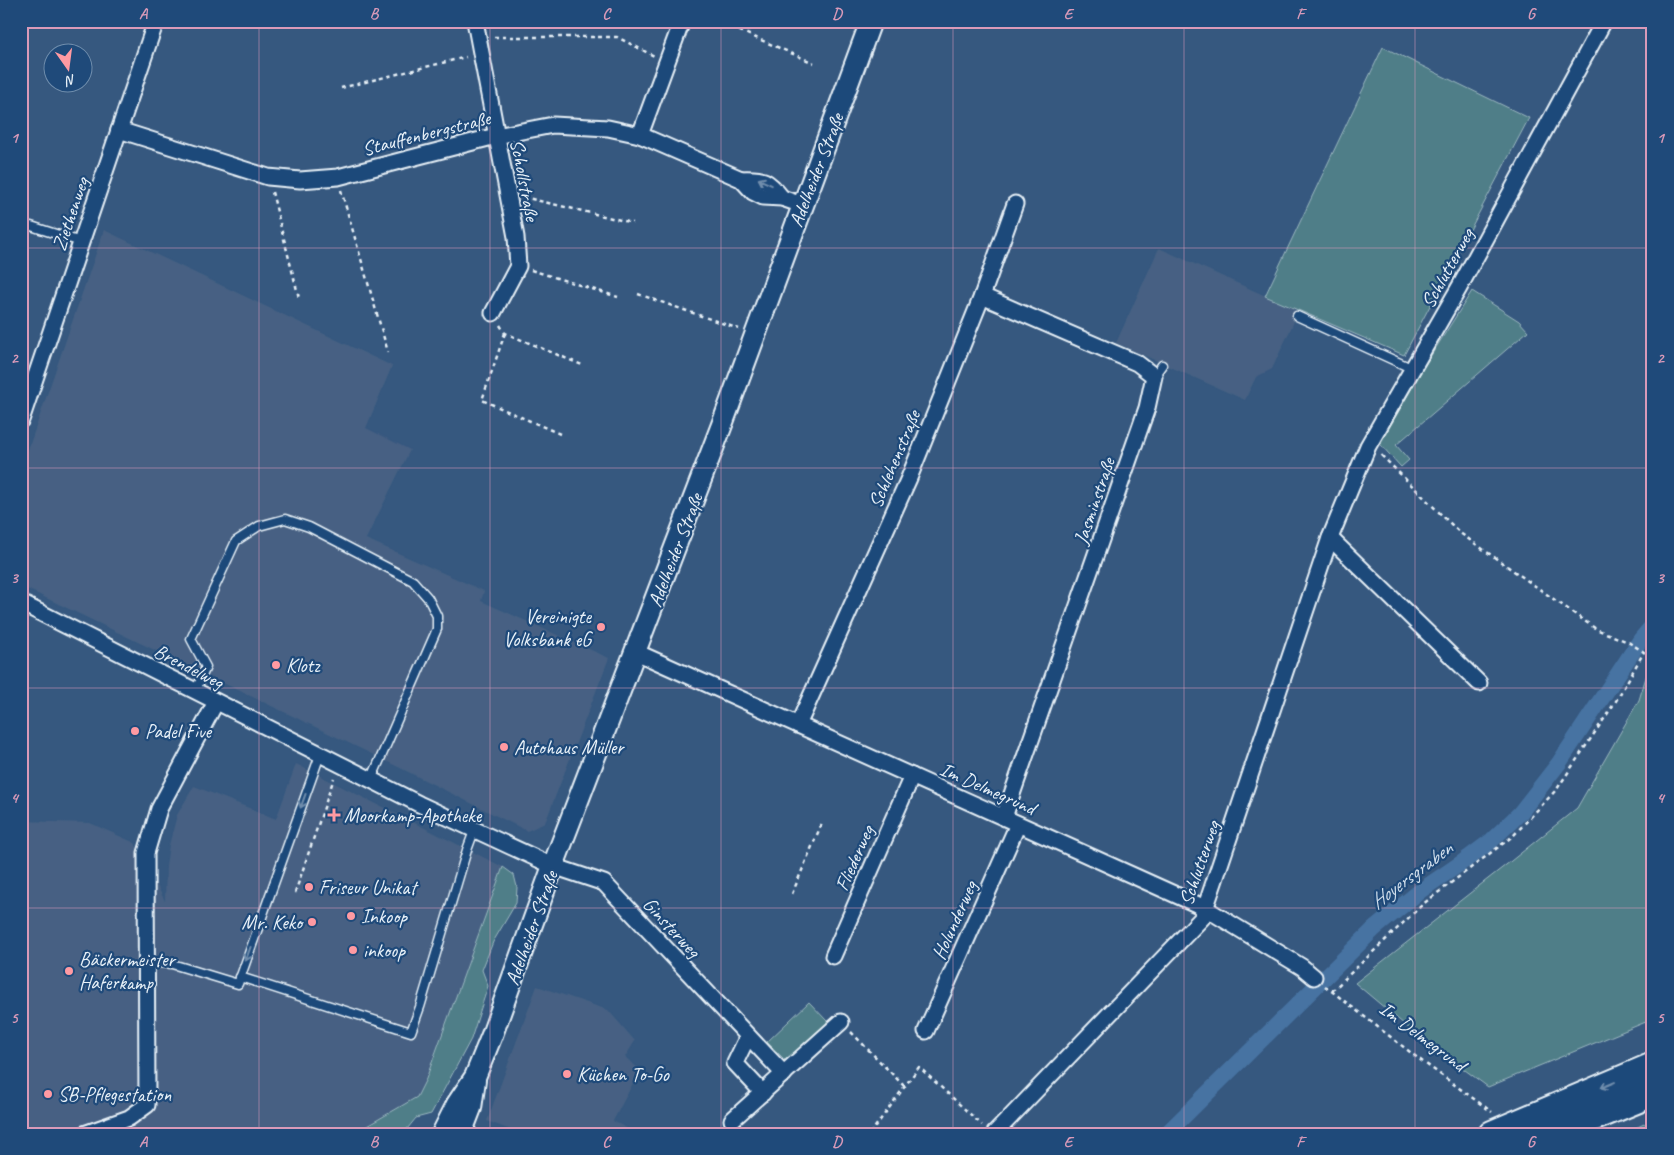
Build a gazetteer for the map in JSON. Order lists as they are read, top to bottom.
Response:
{
  "streets": {
    "main road": ["Adelheider Straße"],
    "street": [
      "Stauffenbergstraße",
      "Schollstraße",
      "Ziethenweg",
      "Schlutterweg",
      "Schlehenstraße",
      "Jasminstraße",
      "Brendelweg",
      "Im Delmegrund",
      "Fliederweg",
      "Holunderweg",
      "Ginsterweg"
    ]
  },
  "crossings": [
    ["Stauffenbergstraße", "Adelheider Straße"],
    ["Stauffenbergstraße", "Schollstraße"],
    ["Stauffenbergstraße", "Ziethenweg"],
    ["Adelheider Straße", "Brendelweg"],
    ["Adelheider Straße", "Im Delmegrund"],
    ["Adelheider Straße", "Ginsterweg"],
    ["Schlutterweg", "Im Delmegrund"],
    ["Schlehenstraße", "Jasminstraße"],
    ["Schlehenstraße", "Im Delmegrund"],
    ["Jasminstraße", "Im Delmegrund"],
    ["Brendelweg", "Ginsterweg"],
    ["Im Delmegrund", "Fliederweg"],
    ["Im Delmegrund", "Holunderweg"]
  ],
  "water": ["Hoyersgraben"],
  "places": {
    "other": [
      "Vereinigte Volksbank eG",
      "Klotz",
      "Padel Five",
      "Autohaus Müller",
      "Friseur Unikat",
      "Inkoop",
      "Mr. Keko",
      "inkoop",
      "Bäckermeister Haferkamp",
      "Küchen To-Go",
      "SB-Pflegestation"
    ],
    "health": ["Moorkamp-Apotheke"]
  },
  "north": "bottom",
  "grid": {
    "columns": [
      "A",
      "B",
      "C",
      "D",
      "E",
      "F",
      "G"
    ],
    "rows": [
      "1",
      "2",
      "3",
      "4",
      "5"
    ]
  }
}
